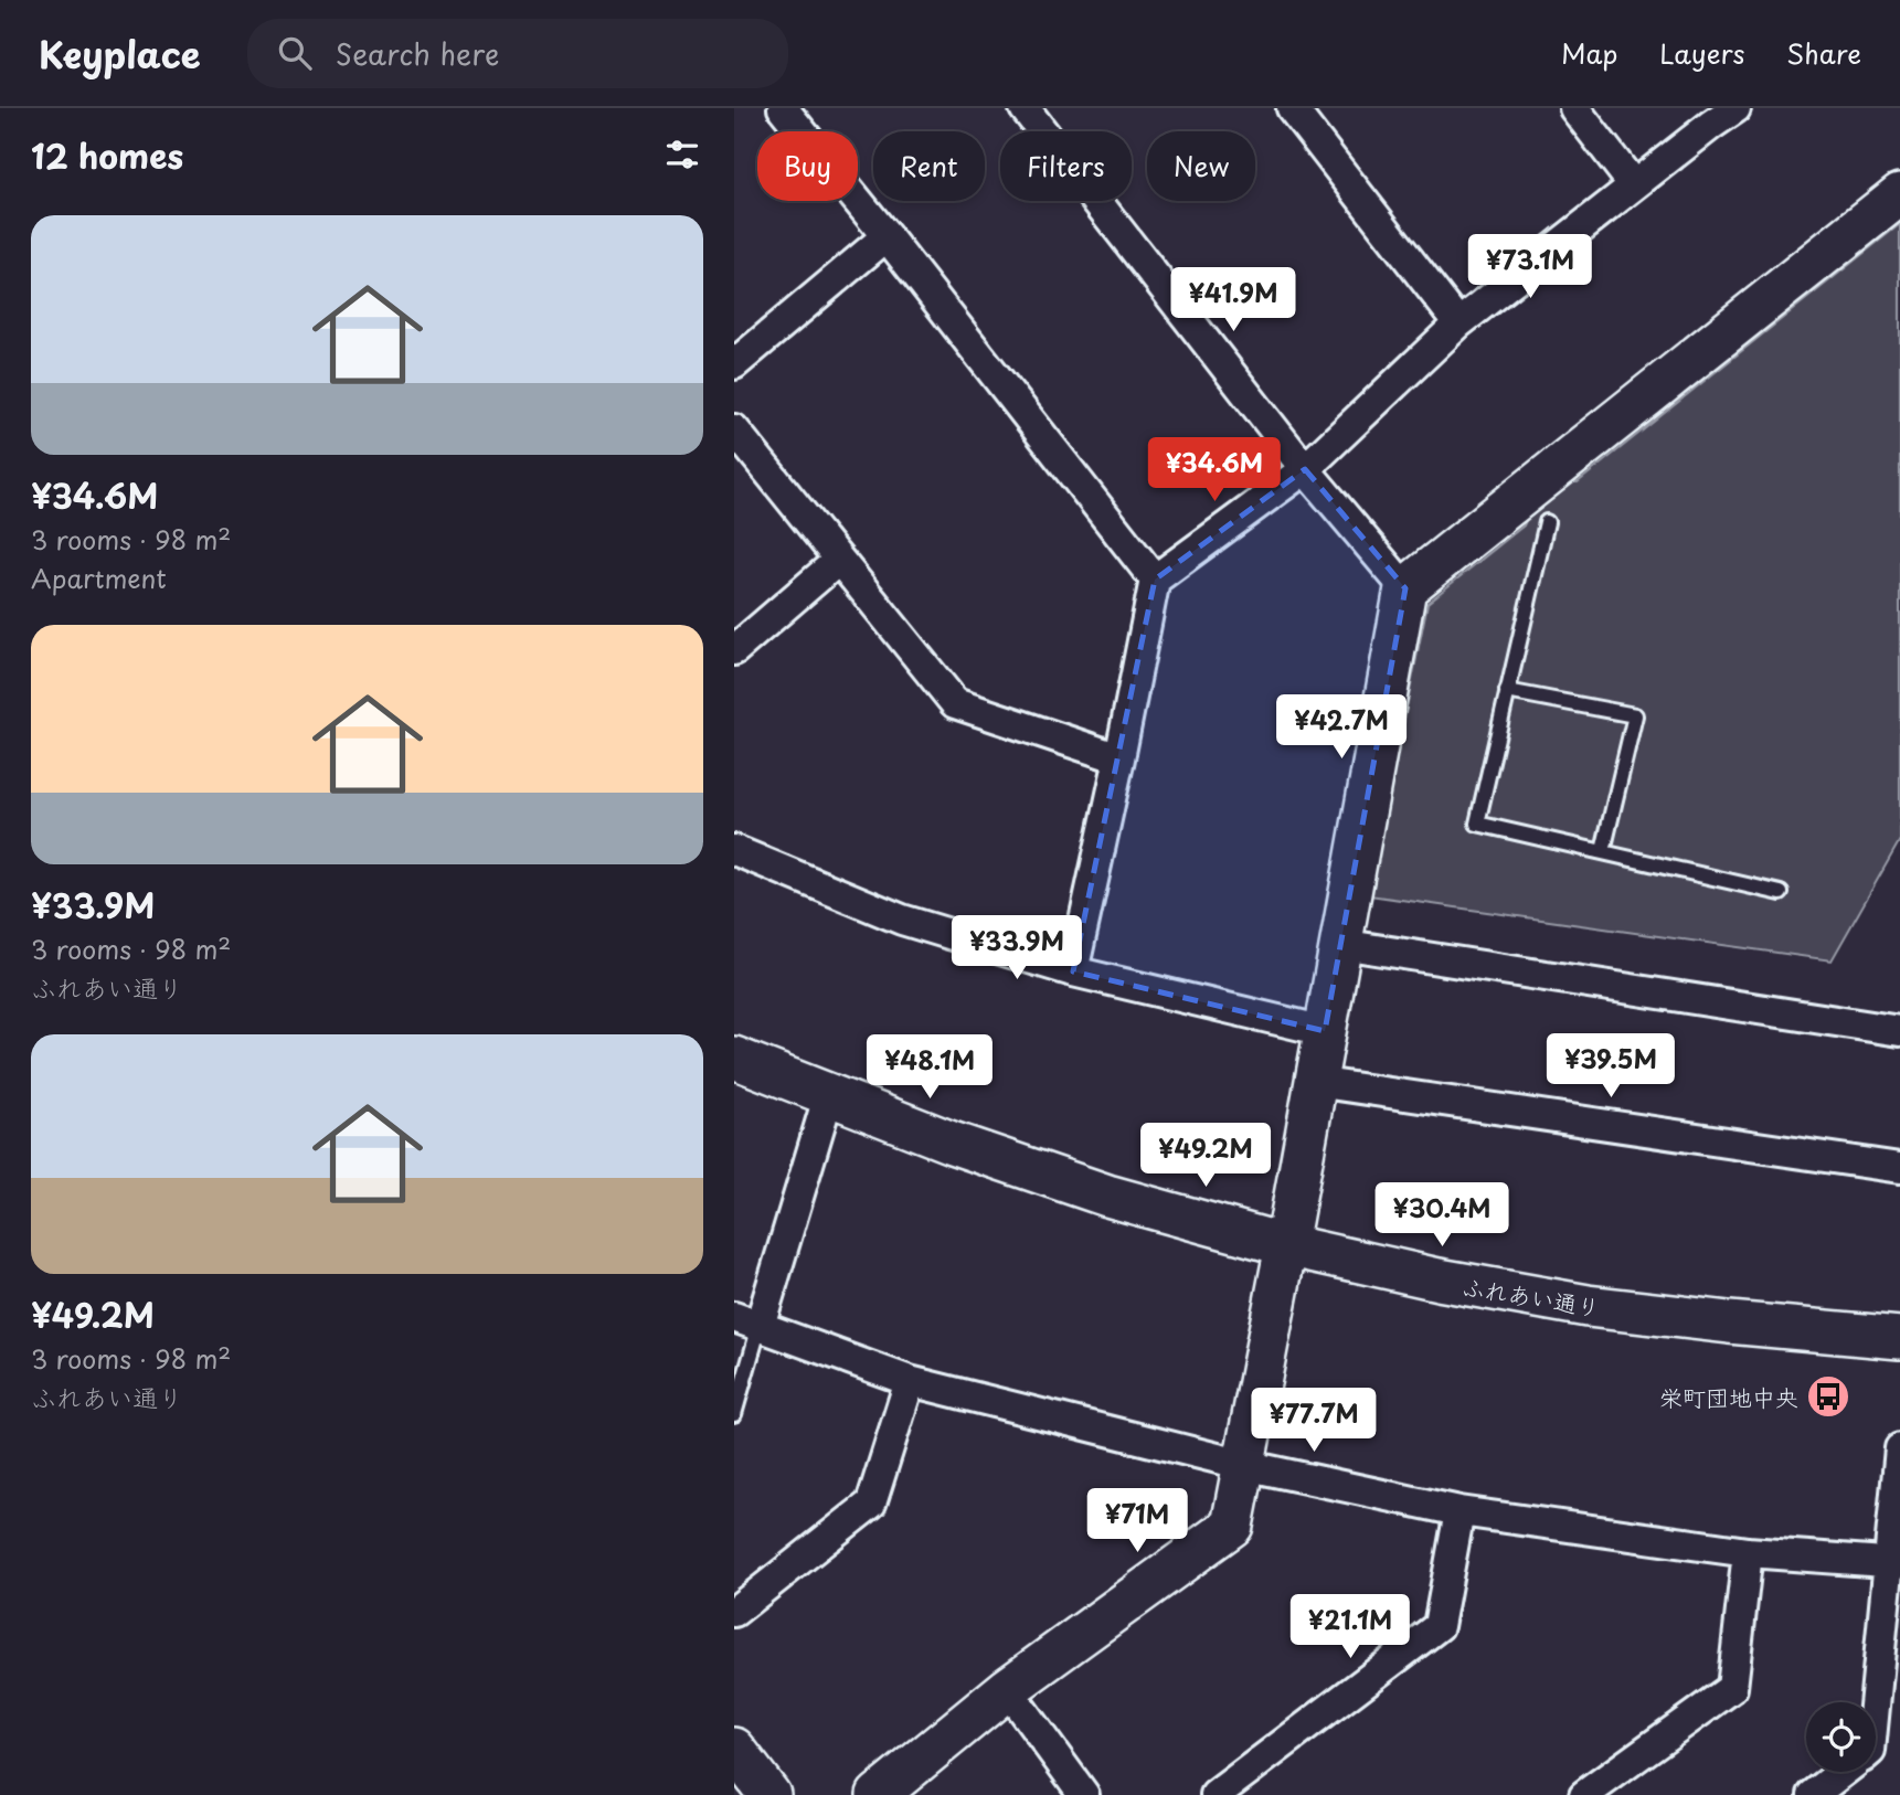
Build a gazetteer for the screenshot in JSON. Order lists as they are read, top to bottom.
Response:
{
  "streets": {
    "street": ["ふれあい通り"]
  },
  "places": {
    "bus stop": ["栄町団地中央"]
  },
  "page": {
    "header": "Keyplace",
    "search": "Search here",
    "nav": ["Map", "Layers", "Share"],
    "heading": "12 homes",
    "chip": [
      "Buy",
      "Rent",
      "Filters",
      "New"
    ],
    "list": [
      {
        "name": "¥34.6M",
        "note": "3 rooms · 98 m² · Apartment"
      },
      {
        "name": "¥33.9M",
        "note": "3 rooms · 98 m² · ふれあい通り"
      },
      {
        "name": "¥49.2M",
        "note": "3 rooms · 98 m² · ふれあい通り"
      }
    ],
    "price": [
      "¥73.1M",
      "¥41.9M",
      "¥34.6M",
      "¥42.7M",
      "¥33.9M",
      "¥39.5M",
      "¥48.1M",
      "¥49.2M",
      "¥30.4M",
      "¥77.7M",
      "¥71M",
      "¥21.1M"
    ]
  }
}
